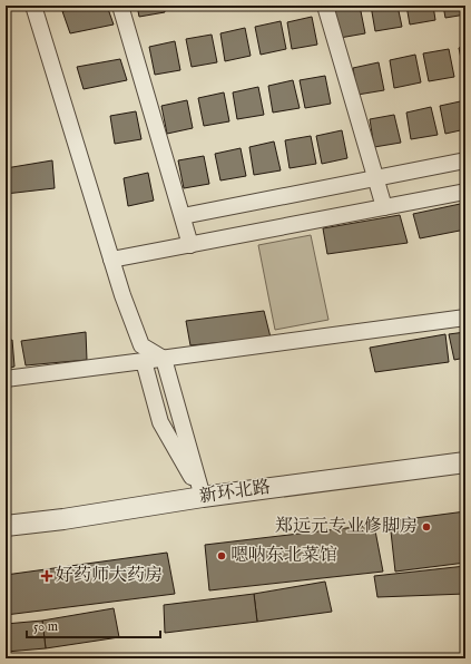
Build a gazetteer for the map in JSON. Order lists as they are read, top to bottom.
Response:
{
  "streets": {
    "street": ["新环北路"]
  },
  "places": {
    "other": ["郑远元专业修脚房", "嗯呐东北菜馆"],
    "health": ["好药师大药房"]
  },
  "scale_bar": "50 m"
}
